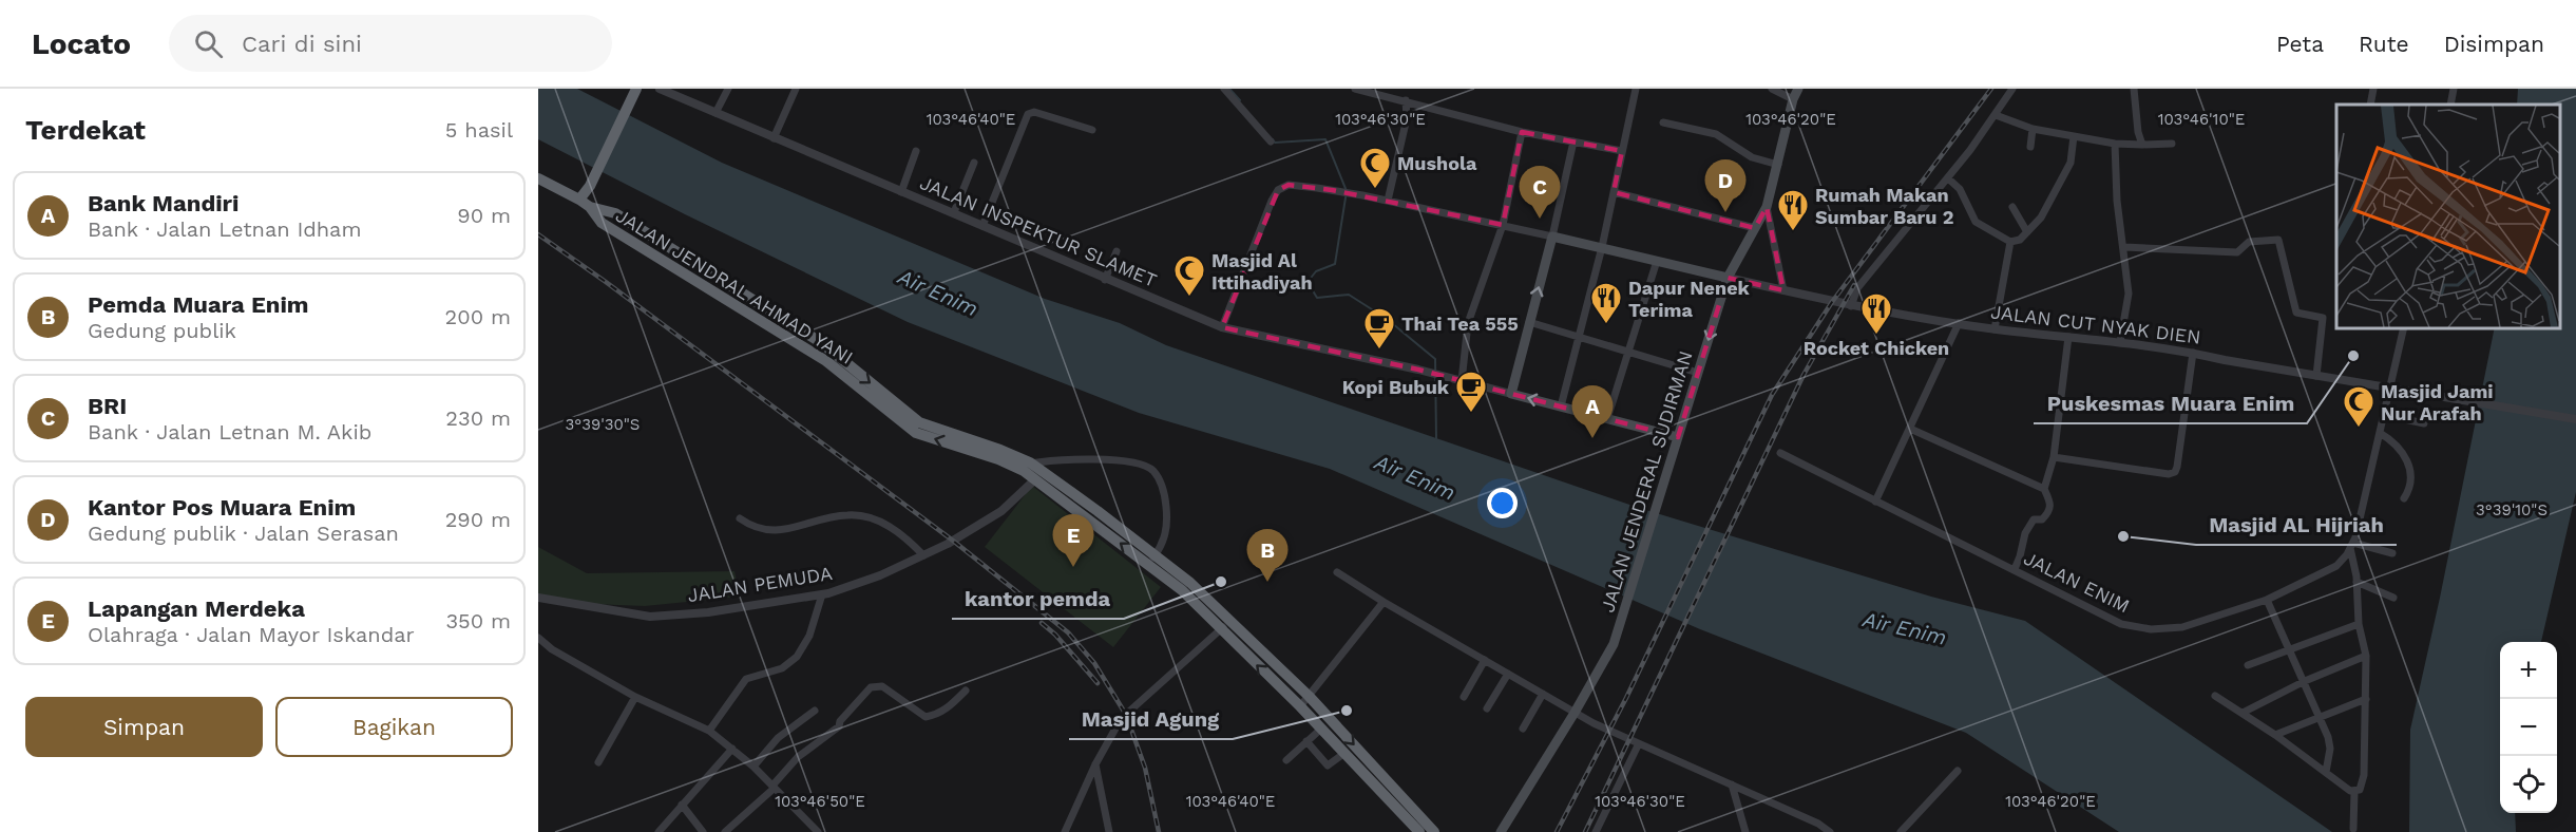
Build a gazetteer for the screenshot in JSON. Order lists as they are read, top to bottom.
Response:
{
  "streets": {
    "highway": ["JALAN JENDRAL AHMAD YANI"],
    "main road": ["JALAN JENDERAL SUDIRMAN"],
    "street": [
      "JALAN INSPEKTUR SLAMET",
      "JALAN CUT NYAK DIEN",
      "JALAN ENIM",
      "JALAN PEMUDA"
    ]
  },
  "crossings": [
    ["JALAN CUT NYAK DIEN", "JALAN JENDERAL SUDIRMAN"],
    ["JALAN CUT NYAK DIEN", "JALAN ENIM"]
  ],
  "water": ["Air Enim"],
  "places": {
    "mosque": ["Mushola", "Masjid Al Ittihadiyah", "Masjid Jami Nur Arafah"],
    "restaurant": ["Rumah Makan Sumbar Baru 2", "Dapur Nenek Terima", "Rocket Chicken"],
    "cafe": ["Thai Tea 555", "Kopi Bubuk"],
    "other": [
      "Puskesmas Muara Enim",
      "Masjid AL Hijriah",
      "kantor pemda",
      "Masjid Agung"
    ]
  },
  "page": {
    "header": "Locato",
    "search": "Cari di sini",
    "nav": ["Peta", "Rute", "Disimpan"],
    "heading": ["Terdekat", "5 hasil"],
    "pins": [
      "D",
      "C",
      "A",
      "E",
      "B"
    ],
    "list": [
      {
        "mark": "A",
        "name": "Bank Mandiri",
        "note": "Bank · Jalan Letnan Idham",
        "value": "90 m"
      },
      {
        "mark": "B",
        "name": "Pemda Muara Enim",
        "note": "Gedung publik",
        "value": "200 m"
      },
      {
        "mark": "C",
        "name": "BRI",
        "note": "Bank · Jalan Letnan M. Akib",
        "value": "230 m"
      },
      {
        "mark": "D",
        "name": "Kantor Pos Muara Enim",
        "note": "Gedung publik · Jalan Serasan",
        "value": "290 m"
      },
      {
        "mark": "E",
        "name": "Lapangan Merdeka",
        "note": "Olahraga · Jalan Mayor Iskandar",
        "value": "350 m"
      }
    ],
    "map_buttons": ["+", "−"],
    "buttons": ["Simpan", "Bagikan"]
  },
  "coordinates": [
    "103°46'40\"E",
    "103°46'30\"E",
    "103°46'10\"E",
    "103°46'20\"E",
    "3°39'30\"S",
    "3°39'10\"S",
    "103°46'50\"E"
  ]
}
